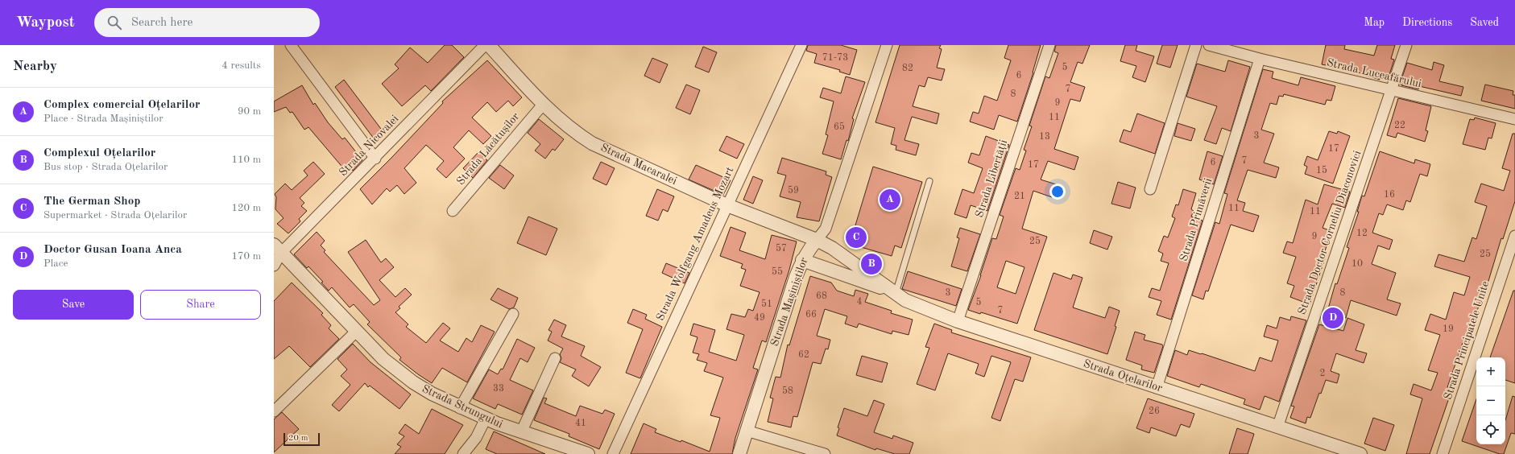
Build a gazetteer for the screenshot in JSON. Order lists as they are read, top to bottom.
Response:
{
  "streets": {
    "street": [
      "Strada Luceafărului",
      "Strada Nicovalei",
      "Strada Lăcătușilor",
      "Strada Macaralei",
      "Strada Libertății",
      "Strada Primăverii",
      "Strada Doctor Corneliu Diaconovici",
      "Strada Wolfgang Amadeus Mozart",
      "Strada Mașiniștilor",
      "Strada Principatele Unite",
      "Strada Oțelarilor",
      "Strada Strungului"
    ]
  },
  "crossings": [
    ["Strada Luceafărului", "Strada Primăverii"],
    ["Strada Luceafărului", "Strada Doctor Corneliu Diaconovici"],
    ["Strada Nicovalei", "Strada Strungului"],
    ["Strada Lăcătușilor", "Strada Macaralei"],
    ["Strada Macaralei", "Strada Wolfgang Amadeus Mozart"],
    ["Strada Macaralei", "Strada Mașiniștilor"],
    ["Strada Macaralei", "Strada Oțelarilor"],
    ["Strada Libertății", "Strada Oțelarilor"],
    ["Strada Primăverii", "Strada Oțelarilor"],
    ["Strada Doctor Corneliu Diaconovici", "Strada Oțelarilor"],
    ["Strada Mașiniștilor", "Strada Oțelarilor"]
  ],
  "house_numbers": [
    "71-73",
    "5",
    "82",
    "6",
    "7",
    "8",
    "9",
    "11",
    "22",
    "65",
    "3",
    "13",
    "17",
    "7",
    "6",
    "17",
    "15",
    "59",
    "16",
    "21",
    "11",
    "11",
    "12",
    "9",
    "25",
    "57",
    "25",
    "10",
    "55",
    "3",
    "8",
    "68",
    "4",
    "5",
    "51",
    "7",
    "66",
    "49",
    "19",
    "62",
    "2",
    "33",
    "58",
    "26",
    "41"
  ],
  "scale_bar": "20 m",
  "page": {
    "header": "Waypost",
    "search": "Search here",
    "nav": ["Map", "Directions", "Saved"],
    "heading": ["Nearby", "4 results"],
    "list": [
      {
        "mark": "A",
        "name": "Complex comercial Oțelarilor",
        "note": "Place · Strada Mașiniștilor",
        "value": "90 m"
      },
      {
        "mark": "B",
        "name": "Complexul Oțelarilor",
        "note": "Bus stop · Strada Oțelarilor",
        "value": "110 m"
      },
      {
        "mark": "C",
        "name": "The German Shop",
        "note": "Supermarket · Strada Oțelarilor",
        "value": "120 m"
      },
      {
        "mark": "D",
        "name": "Doctor Gusan Ioana Anca",
        "note": "Place",
        "value": "170 m"
      }
    ],
    "pins": [
      "A",
      "C",
      "B",
      "D"
    ],
    "buttons": ["Save", "Share"],
    "map_buttons": ["+", "−"],
    "scale": "20 m"
  }
}
